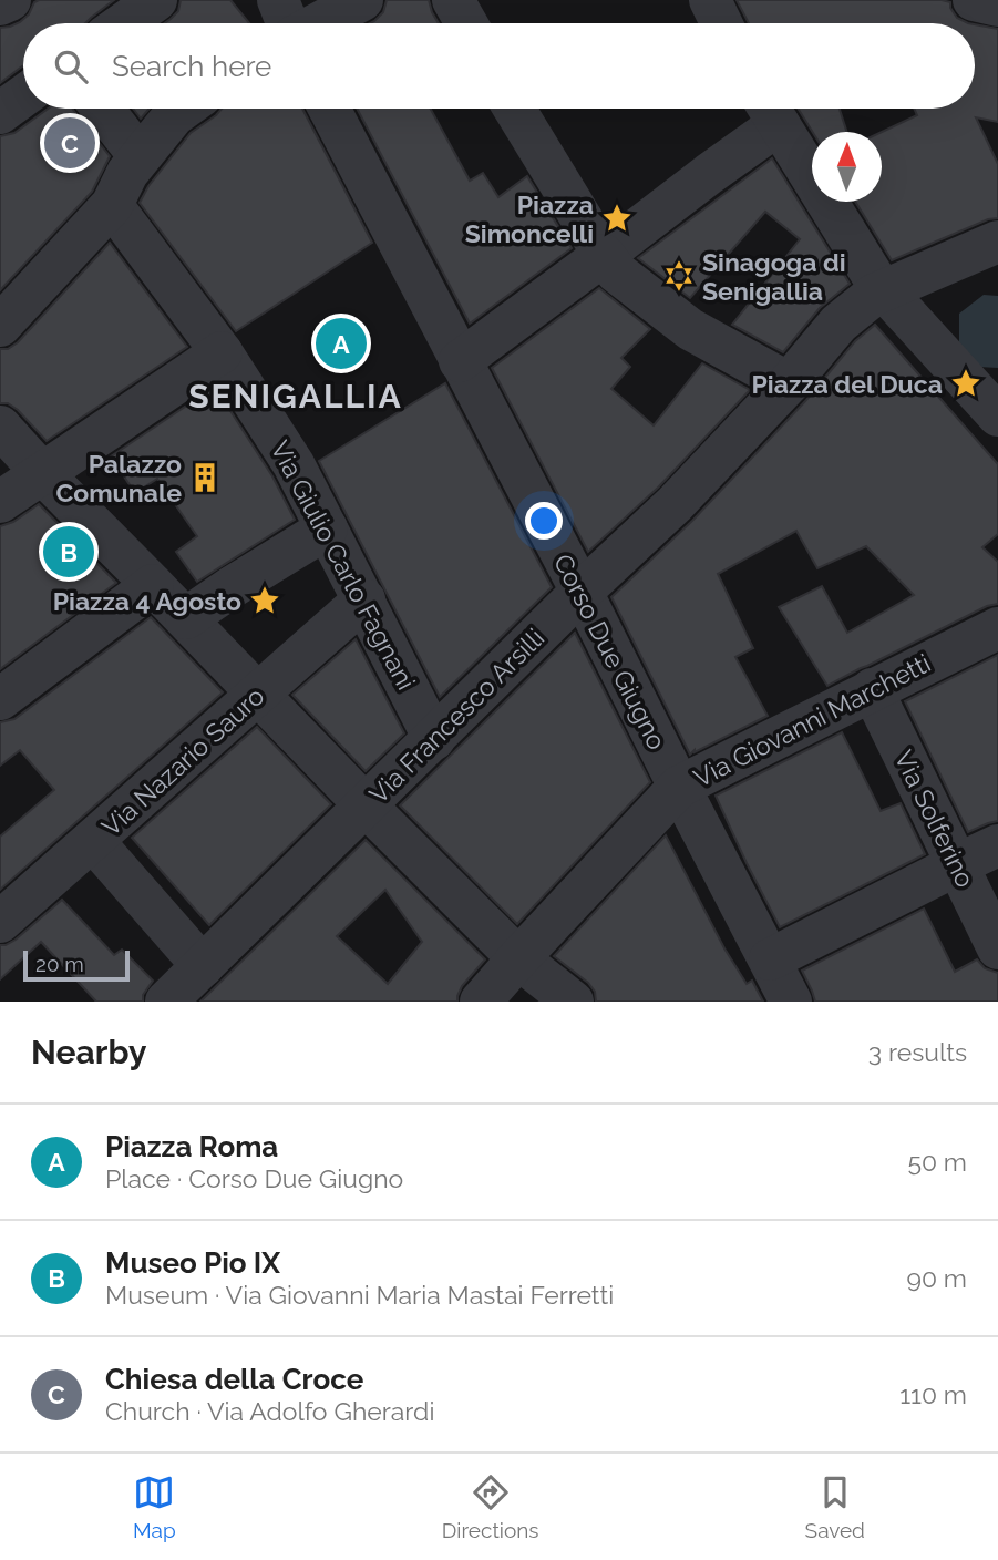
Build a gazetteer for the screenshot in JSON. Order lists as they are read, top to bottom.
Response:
{
  "streets": {
    "street": [
      "Via Giulio Carlo Fagnani",
      "Corso Due Giugno",
      "Via Francesco Arsilli",
      "Via Giovanni Marchetti",
      "Via Nazario Sauro",
      "Via Solferino"
    ]
  },
  "crossings": [
    ["Via Giulio Carlo Fagnani", "Via Francesco Arsilli"],
    ["Via Giulio Carlo Fagnani", "Via Nazario Sauro"],
    ["Corso Due Giugno", "Via Francesco Arsilli"],
    ["Corso Due Giugno", "Via Giovanni Marchetti"],
    ["Via Giovanni Marchetti", "Via Solferino"]
  ],
  "districts": ["SENIGALLIA"],
  "places": {
    "place": ["Piazza Simoncelli", "Piazza del Duca", "Piazza 4 Agosto"],
    "synagogue": ["Sinagoga di Senigallia"],
    "building": ["Palazzo Comunale"]
  },
  "scale_bar": "20 m",
  "north": "top",
  "page": {
    "search": "Search here",
    "pins": ["C", "A", "B"],
    "scale": "20 m",
    "heading": ["Nearby", "3 results"],
    "list": [
      {
        "mark": "A",
        "name": "Piazza Roma",
        "note": "Place · Corso Due Giugno",
        "value": "50 m"
      },
      {
        "mark": "B",
        "name": "Museo Pio IX",
        "note": "Museum · Via Giovanni Maria Mastai Ferretti",
        "value": "90 m"
      },
      {
        "mark": "C",
        "name": "Chiesa della Croce",
        "note": "Church · Via Adolfo Gherardi",
        "value": "110 m"
      }
    ],
    "nav": ["Map", "Directions", "Saved"]
  }
}
